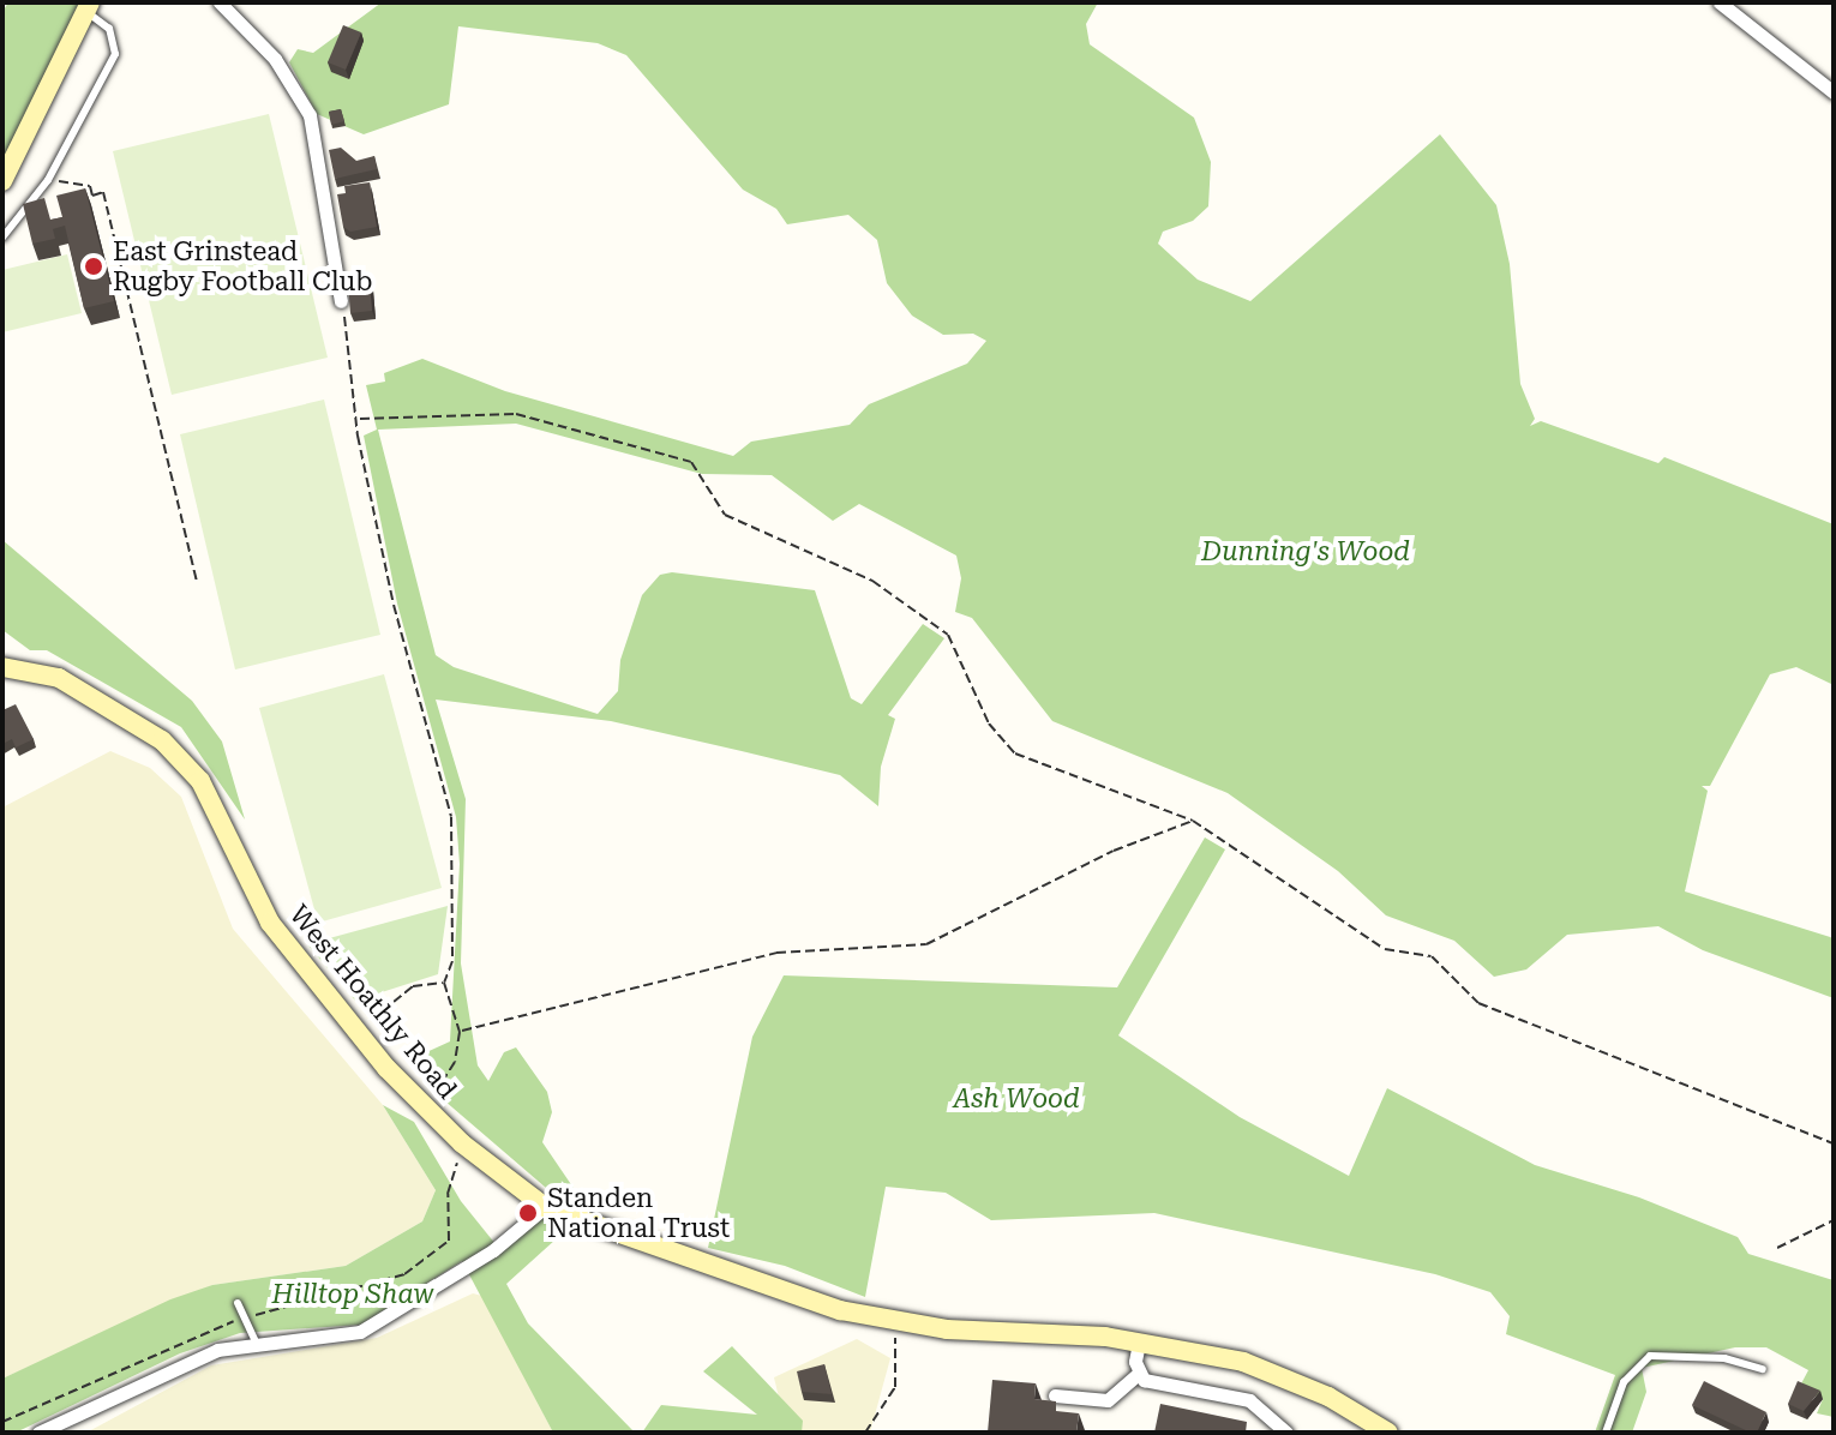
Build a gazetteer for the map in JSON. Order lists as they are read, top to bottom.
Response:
{
  "streets": {
    "street": ["West Hoathly Road"]
  },
  "parks": ["Dunning's Wood", "Ash Wood", "Hilltop Shaw"],
  "places": ["East Grinstead Rugby Football Club", "Standen National Trust"]
}
